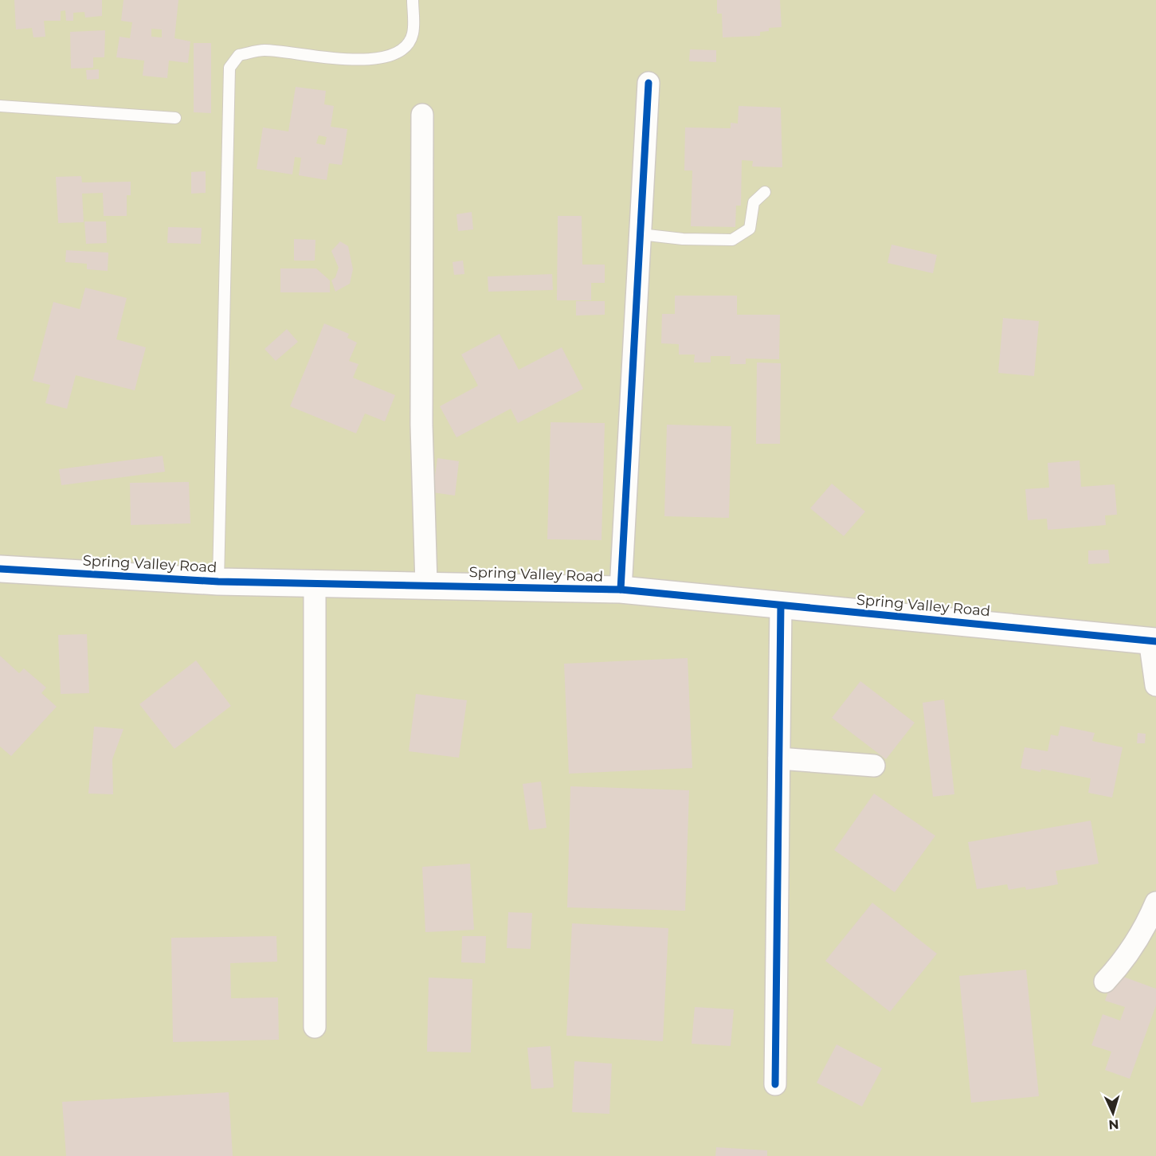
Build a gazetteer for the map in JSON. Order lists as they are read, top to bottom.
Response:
{
  "streets": {
    "street": ["Spring Valley Road"]
  },
  "north": "bottom"
}
